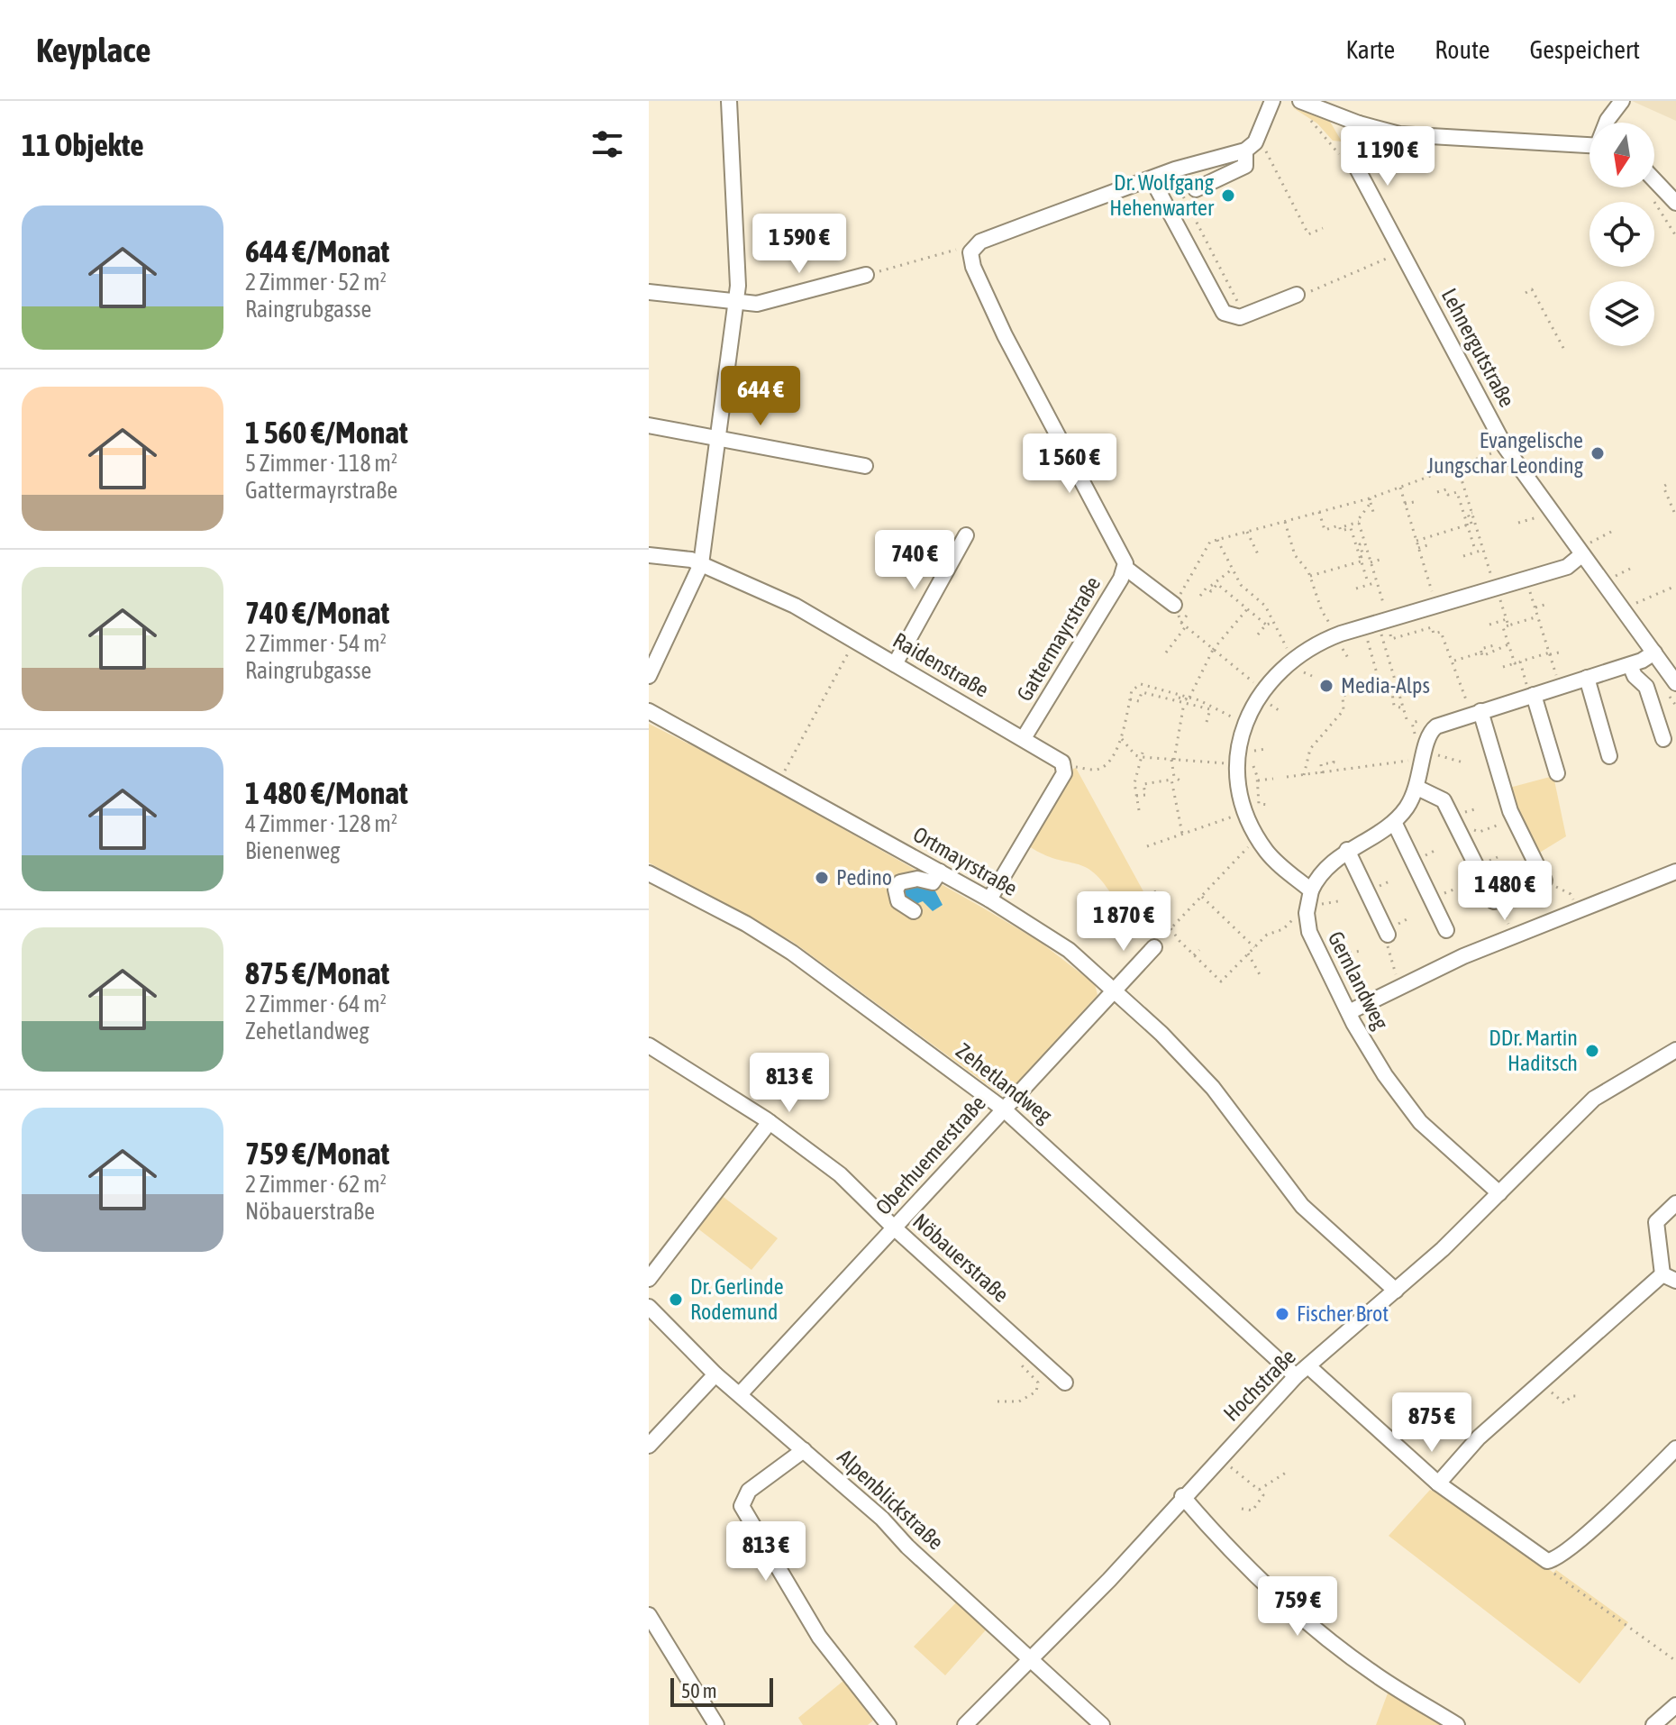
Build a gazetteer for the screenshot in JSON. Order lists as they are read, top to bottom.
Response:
{
  "streets": {
    "street": [
      "Lehnergutstraße",
      "Gattermayrstraße",
      "Raidenstraße",
      "Ortmayrstraße",
      "Gernlandweg",
      "Zehetlandweg",
      "Oberhuemerstraße",
      "Nöbauerstraße",
      "Hochstraße",
      "Alpenblickstraße"
    ]
  },
  "crossings": [
    ["Gattermayrstraße", "Raidenstraße"],
    ["Ortmayrstraße", "Oberhuemerstraße"],
    ["Ortmayrstraße", "Hochstraße"],
    ["Gernlandweg", "Hochstraße"],
    ["Zehetlandweg", "Oberhuemerstraße"],
    ["Zehetlandweg", "Hochstraße"],
    ["Oberhuemerstraße", "Nöbauerstraße"],
    ["Oberhuemerstraße", "Alpenblickstraße"],
    ["Hochstraße", "Alpenblickstraße"]
  ],
  "places": [
    "Dr. Wolfgang Hehenwarter",
    "Evangelische Jungschar Leonding",
    "Media-Alps",
    "Pedino",
    "DDr. Martin Haditsch",
    "Dr. Gerlinde Rodemund",
    "Fischer Brot"
  ],
  "scale_bar": "50 m",
  "north": "bottom",
  "page": {
    "header": "Keyplace",
    "nav": ["Karte", "Route", "Gespeichert"],
    "heading": "11 Objekte",
    "price": [
      "1 190 €",
      "1 590 €",
      "644 €",
      "1 560 €",
      "740 €",
      "1 480 €",
      "1 870 €",
      "813 €",
      "875 €",
      "813 €",
      "759 €"
    ],
    "list": [
      {
        "name": "644 €/Monat",
        "note": "2 Zimmer · 52 m² · Raingrubgasse"
      },
      {
        "name": "1 560 €/Monat",
        "note": "5 Zimmer · 118 m² · Gattermayrstraße"
      },
      {
        "name": "740 €/Monat",
        "note": "2 Zimmer · 54 m² · Raingrubgasse"
      },
      {
        "name": "1 480 €/Monat",
        "note": "4 Zimmer · 128 m² · Bienenweg"
      },
      {
        "name": "875 €/Monat",
        "note": "2 Zimmer · 64 m² · Zehetlandweg"
      },
      {
        "name": "759 €/Monat",
        "note": "2 Zimmer · 62 m² · Nöbauerstraße"
      }
    ],
    "scale": "50 m"
  }
}
